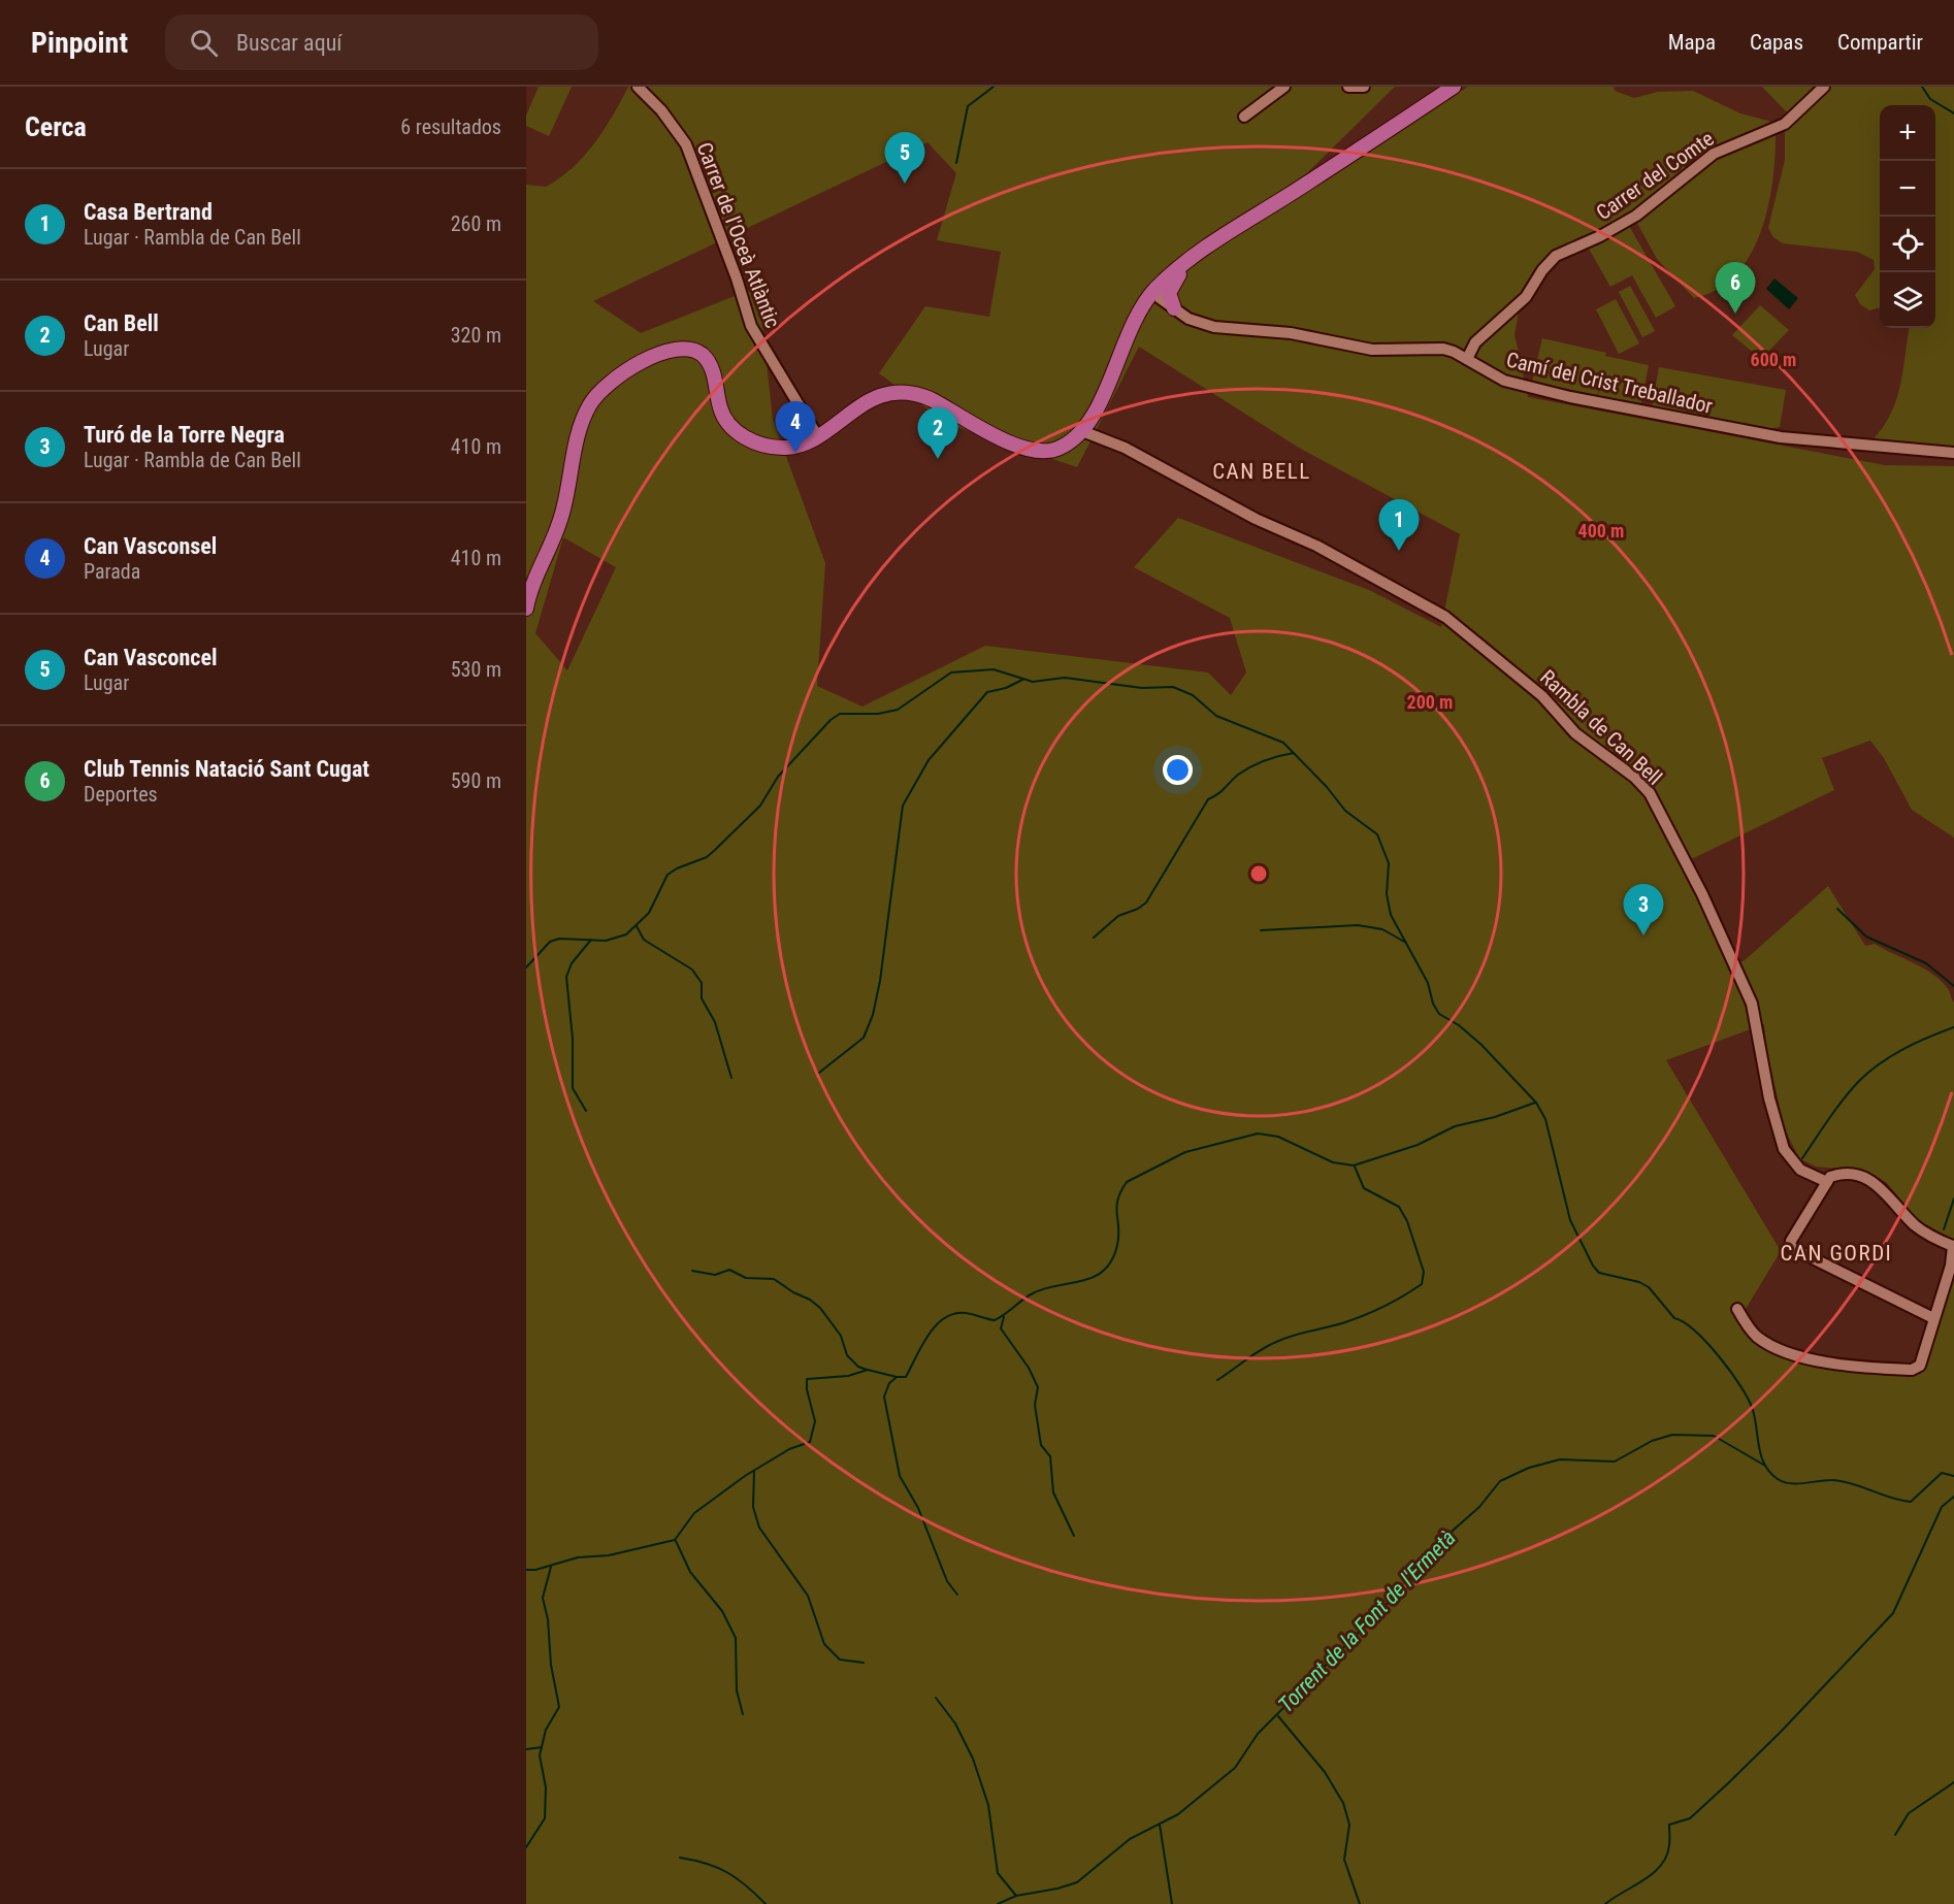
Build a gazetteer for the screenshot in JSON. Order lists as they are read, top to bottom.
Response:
{
  "streets": {
    "street": [
      "Carrer del Comte",
      "Carrer de l'Oceà Atlàntic",
      "Camí del Crist Treballador",
      "Rambla de Can Bell"
    ]
  },
  "crossings": [
    ["Carrer del Comte", "Camí del Crist Treballador"]
  ],
  "districts": ["CAN BELL", "CAN GORDI"],
  "water": ["Torrent de la Font de l'Ermetà"],
  "page": {
    "header": "Pinpoint",
    "search": "Buscar aquí",
    "nav": ["Mapa", "Capas", "Compartir"],
    "heading": ["Cerca", "6 resultados"],
    "map_buttons": ["+", "−"],
    "pins": [
      "5",
      "6",
      "4",
      "2",
      "1",
      "3"
    ],
    "list": [
      {
        "mark": "1",
        "name": "Casa Bertrand",
        "note": "Lugar · Rambla de Can Bell",
        "value": "260 m"
      },
      {
        "mark": "2",
        "name": "Can Bell",
        "note": "Lugar",
        "value": "320 m"
      },
      {
        "mark": "3",
        "name": "Turó de la Torre Negra",
        "note": "Lugar · Rambla de Can Bell",
        "value": "410 m"
      },
      {
        "mark": "4",
        "name": "Can Vasconsel",
        "note": "Parada",
        "value": "410 m"
      },
      {
        "mark": "5",
        "name": "Can Vasconcel",
        "note": "Lugar",
        "value": "530 m"
      },
      {
        "mark": "6",
        "name": "Club Tennis Natació Sant Cugat",
        "note": "Deportes",
        "value": "590 m"
      }
    ]
  },
  "rings": ["600 m", "400 m", "200 m"]
}
